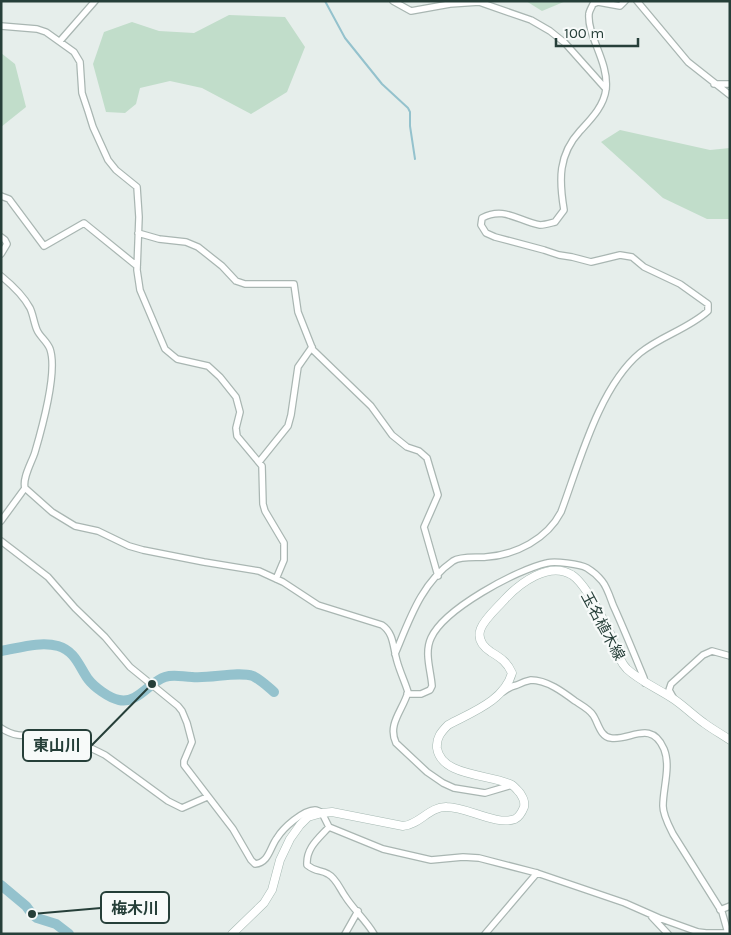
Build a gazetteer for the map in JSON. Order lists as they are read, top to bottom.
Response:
{
  "streets": {
    "main road": ["玉名植木線"]
  },
  "places": ["東山川", "梅木川"],
  "scale_bar": "100 m"
}
